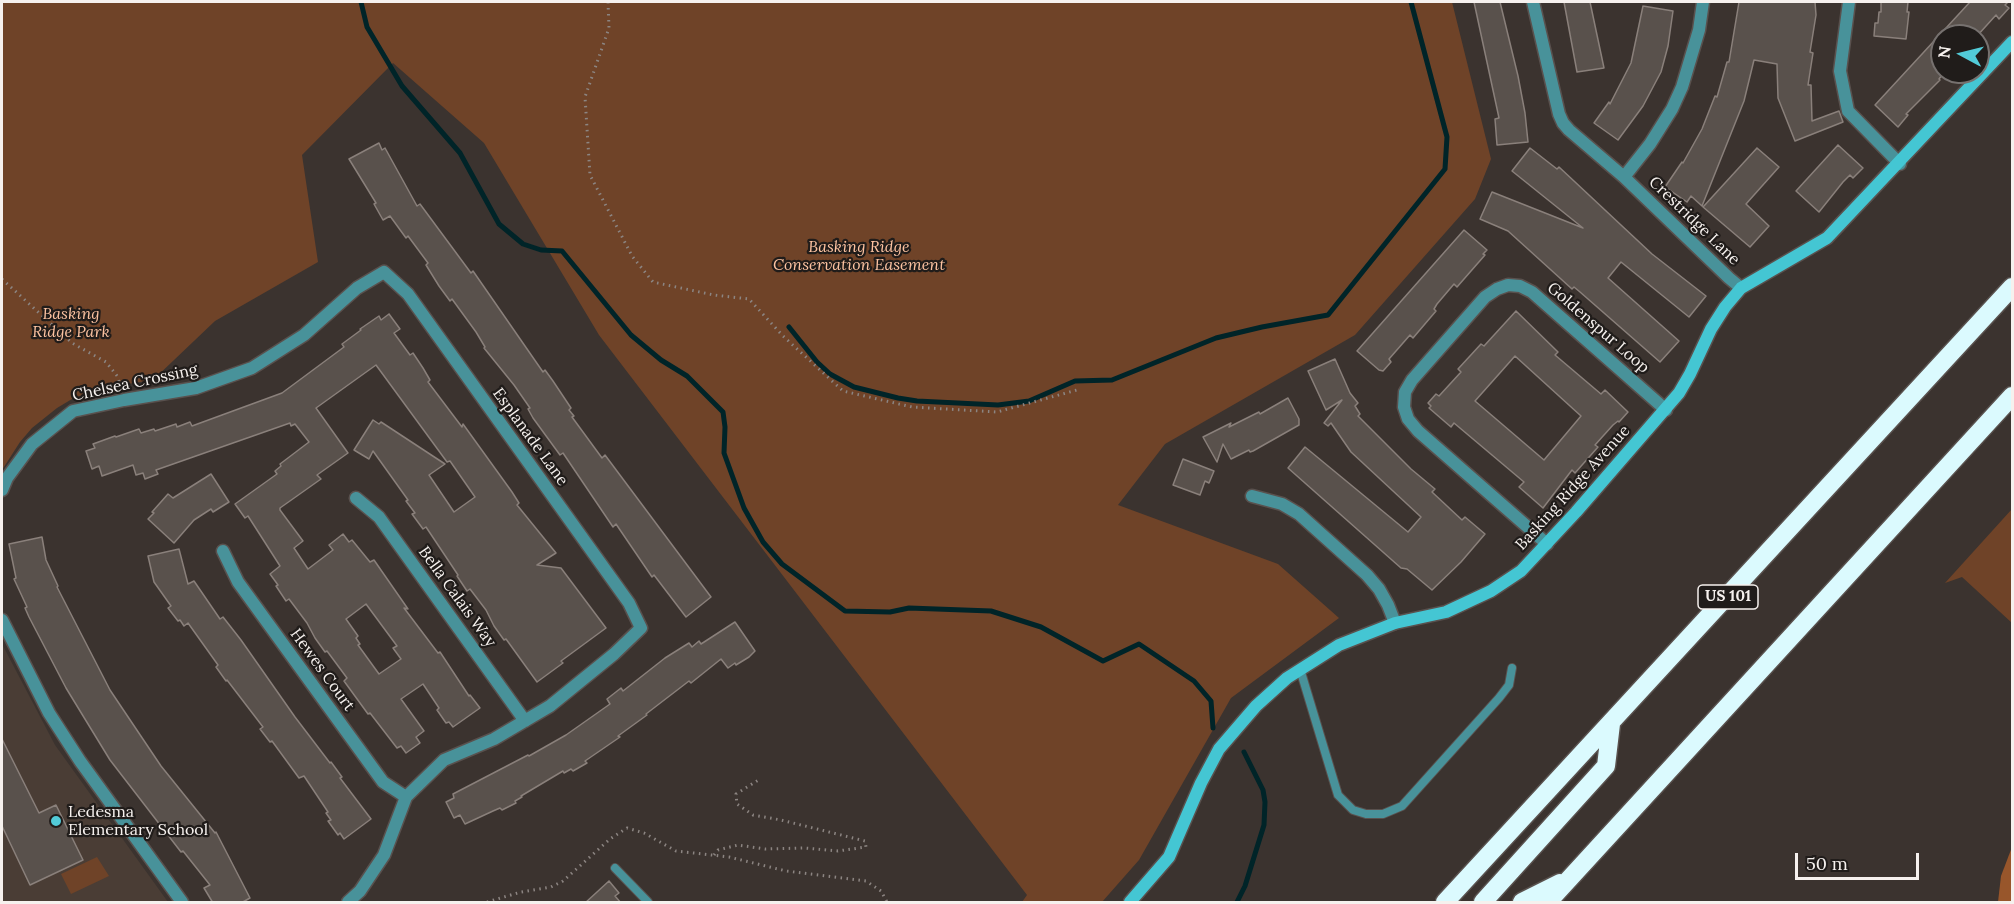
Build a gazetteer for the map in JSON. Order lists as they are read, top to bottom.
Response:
{
  "streets": {
    "highway": ["US 101"],
    "street": [
      "Crestridge Lane",
      "Goldenspur Loop",
      "Chelsea Crossing",
      "Esplanade Lane",
      "Basking Ridge Avenue",
      "Bella Calais Way",
      "Hewes Court"
    ]
  },
  "crossings": [
    ["Crestridge Lane", "Basking Ridge Avenue"],
    ["Goldenspur Loop", "Basking Ridge Avenue"],
    ["Chelsea Crossing", "Esplanade Lane"],
    ["Esplanade Lane", "Bella Calais Way"]
  ],
  "parks": ["Basking Ridge Conservation Easement", "Basking Ridge Park"],
  "places": ["Ledesma Elementary School"],
  "scale_bar": "50 m",
  "north": "left"
}
